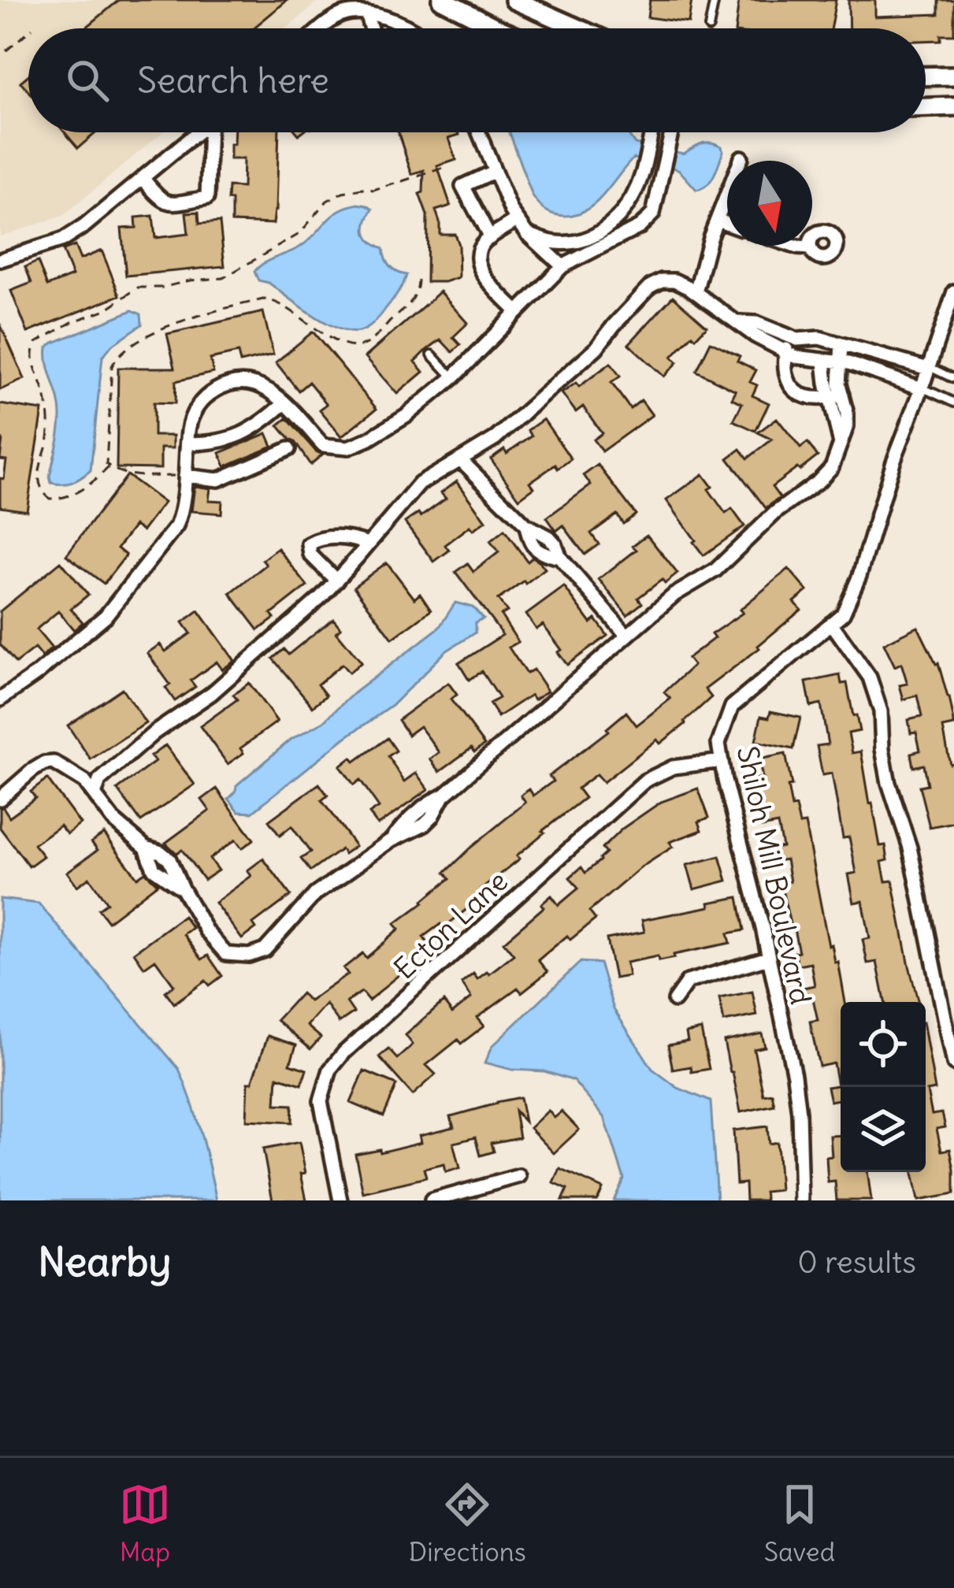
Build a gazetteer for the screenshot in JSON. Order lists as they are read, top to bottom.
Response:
{
  "streets": {
    "street": ["Shiloh Mill Boulevard", "Ecton Lane"]
  },
  "crossings": [
    ["Shiloh Mill Boulevard", "Ecton Lane"]
  ],
  "north": "bottom",
  "page": {
    "search": "Search here",
    "heading": ["Nearby", "0 results"],
    "nav": ["Map", "Directions", "Saved"]
  }
}
